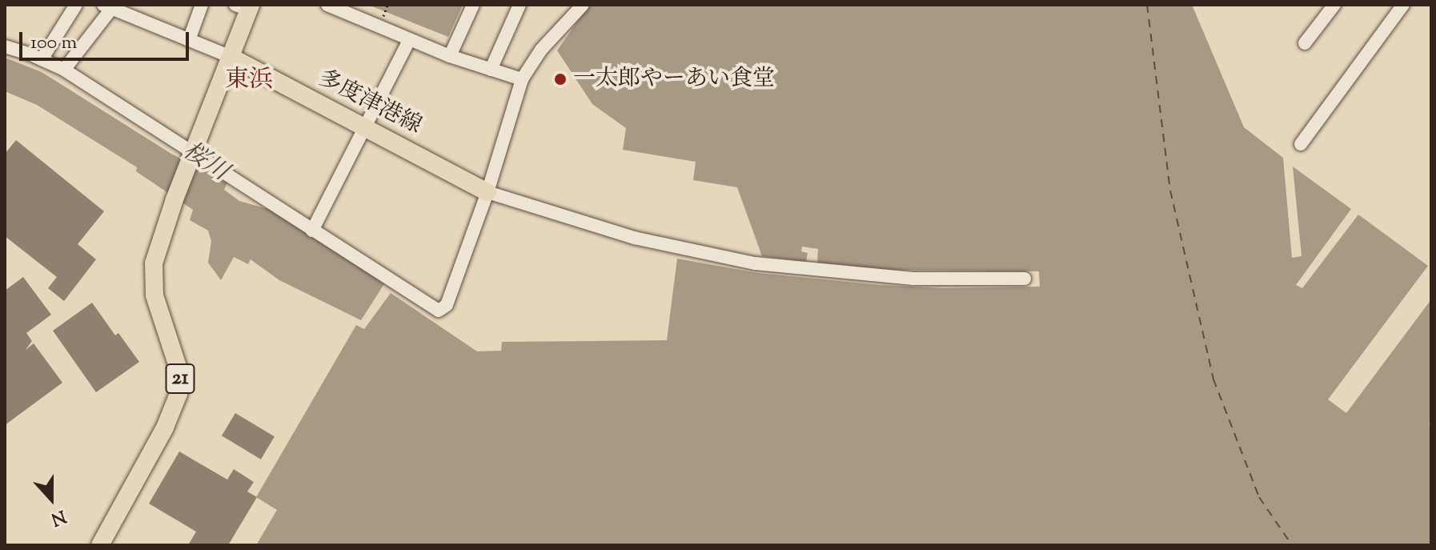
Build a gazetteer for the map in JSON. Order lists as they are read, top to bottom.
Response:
{
  "streets": {
    "main road": ["多度津港線", "21"]
  },
  "crossings": [
    ["多度津港線", "21"]
  ],
  "districts": ["東浜"],
  "water": ["桜川"],
  "places": ["一太郎やーあい食堂"],
  "scale_bar": "100 m",
  "north": "bottom"
}
